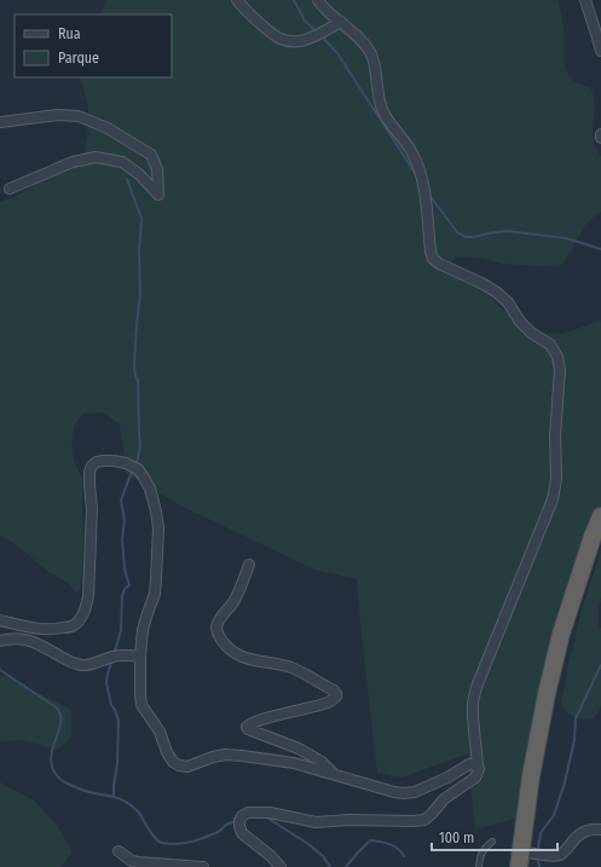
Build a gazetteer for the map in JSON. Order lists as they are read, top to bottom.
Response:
{
  "legend": ["Rua", "Parque"],
  "scale_bar": "100 m"
}
